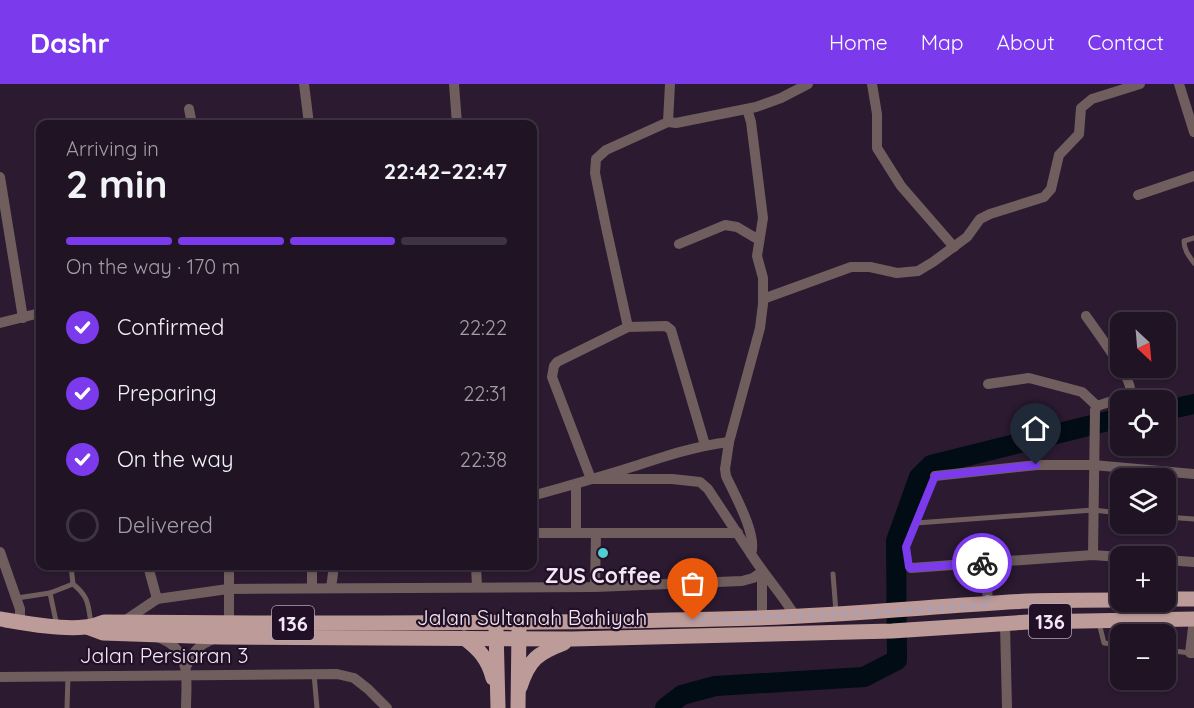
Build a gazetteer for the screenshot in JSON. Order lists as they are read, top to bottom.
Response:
{
  "streets": {
    "main road": ["Jalan Sultanah Bahiyah", "136"],
    "street": ["Jalan Persiaran 3"]
  },
  "places": ["ZUS Coffee"],
  "north": "bottom right",
  "page": {
    "header": "Dashr",
    "nav": [
      "Home",
      "Map",
      "About",
      "Contact"
    ],
    "heading": ["2 min", "Arriving in", "22:42–22:47"],
    "bar": "On the way · 170 m",
    "list": [
      ["Confirmed", "22:22"],
      ["Preparing", "22:31"],
      ["On the way", "22:38"],
      "Delivered"
    ],
    "map_buttons": ["+", "−"]
  }
}
